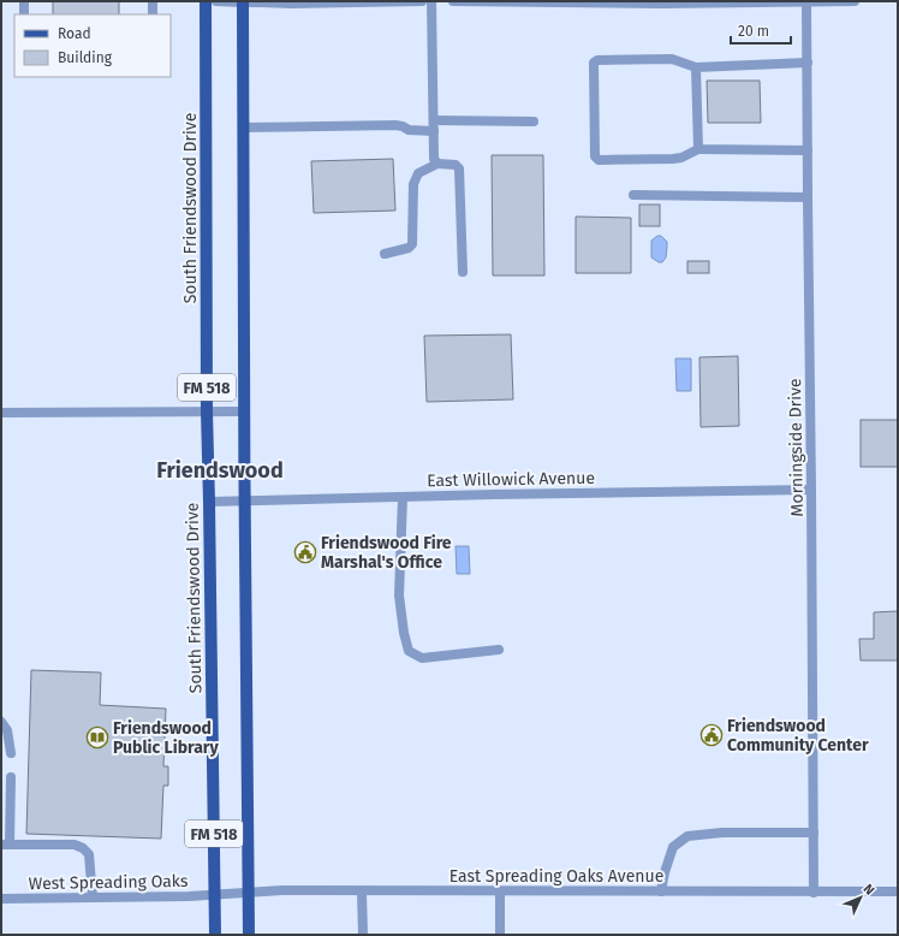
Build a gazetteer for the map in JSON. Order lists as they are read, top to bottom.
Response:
{
  "streets": {
    "main road": ["South Friendswood Drive", "FM 518"],
    "street": [
      "Morningside Drive",
      "East Willowick Avenue",
      "East Spreading Oaks Avenue",
      "West Spreading Oaks"
    ]
  },
  "crossings": [
    ["South Friendswood Drive", "East Willowick Avenue"],
    ["South Friendswood Drive", "East Spreading Oaks Avenue"],
    ["South Friendswood Drive", "West Spreading Oaks"],
    ["FM 518", "East Willowick Avenue"],
    ["FM 518", "East Spreading Oaks Avenue"],
    ["Morningside Drive", "East Willowick Avenue"],
    ["Morningside Drive", "East Spreading Oaks Avenue"],
    ["East Spreading Oaks Avenue", "West Spreading Oaks"]
  ],
  "districts": ["Friendswood"],
  "places": {
    "public building": ["Friendswood Fire Marshal's Office", "Friendswood Community Center"],
    "library": ["Friendswood Public Library"]
  },
  "legend": ["Road", "Building"],
  "scale_bar": "20 m",
  "north": "top right"
}
